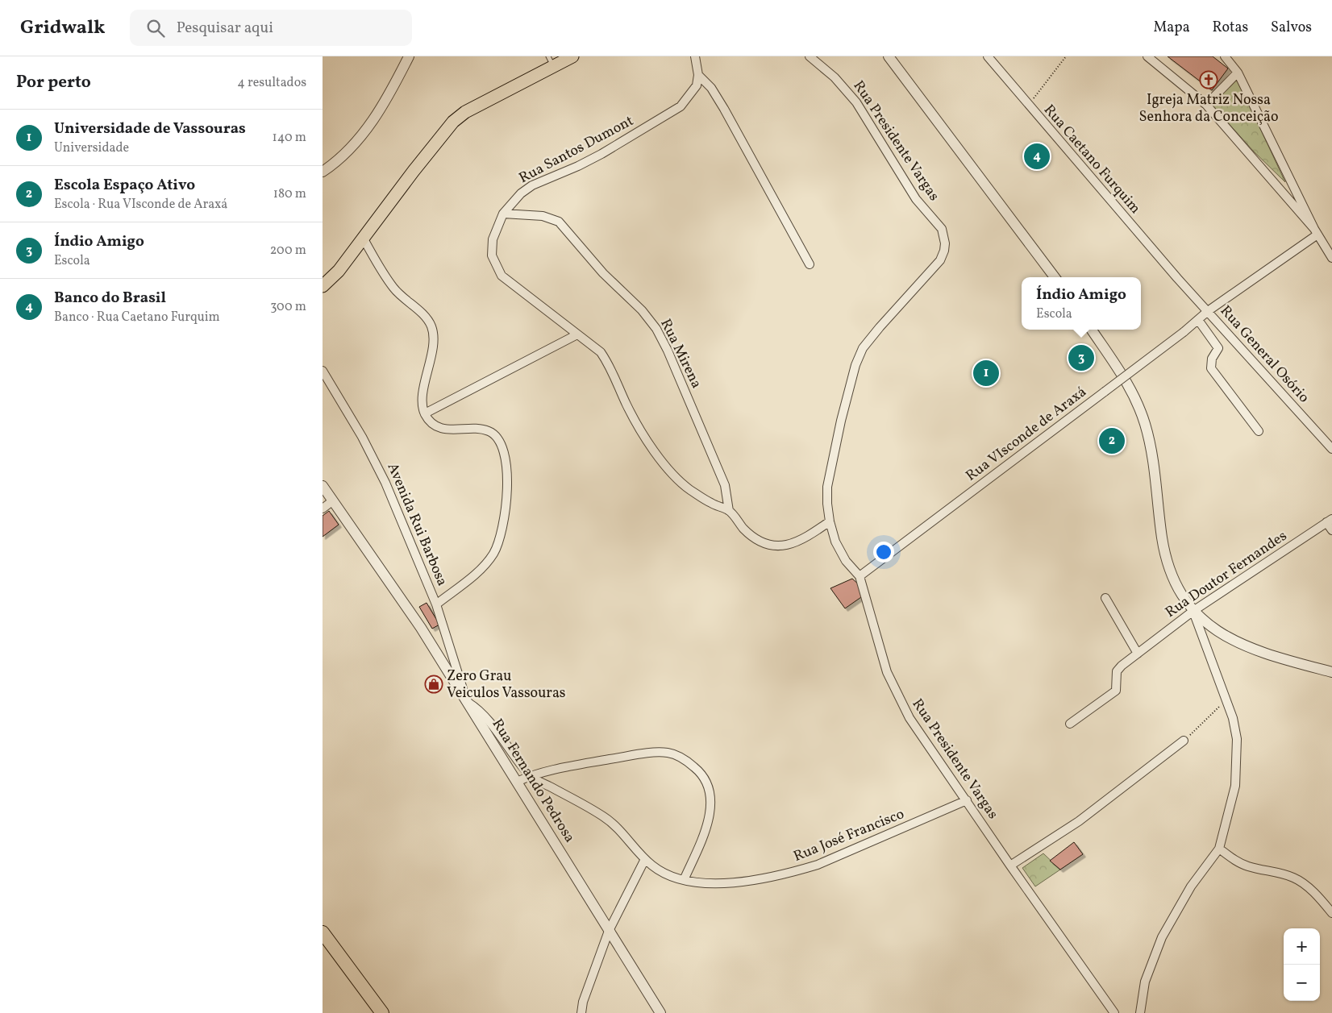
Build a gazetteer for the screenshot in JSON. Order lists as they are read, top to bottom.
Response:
{
  "streets": {
    "street": [
      "Rua Presidente Vargas",
      "Rua Santos Dumont",
      "Rua Caetano Furquim",
      "Rua Mirena",
      "Rua General Osório",
      "Rua VIsconde de Araxá",
      "Avenida Rui Barbosa",
      "Rua Doutor Fernandes",
      "Rua Fernando Pedrosa",
      "Rua José Francisco"
    ]
  },
  "crossings": [
    ["Rua Presidente Vargas", "Rua Santos Dumont"],
    ["Rua Presidente Vargas", "Rua VIsconde de Araxá"],
    ["Rua Presidente Vargas", "Rua José Francisco"],
    ["Rua Santos Dumont", "Rua Mirena"],
    ["Rua Caetano Furquim", "Rua General Osório"],
    ["Rua General Osório", "Rua VIsconde de Araxá"],
    ["Avenida Rui Barbosa", "Rua Fernando Pedrosa"],
    ["Avenida Rui Barbosa", "Rua José Francisco"],
    ["Rua Fernando Pedrosa", "Rua José Francisco"]
  ],
  "places": {
    "church": ["Igreja Matriz Nossa Senhora da Conceição"],
    "shop": ["Zero Grau Veiculos Vassouras"]
  },
  "page": {
    "header": "Gridwalk",
    "search": "Pesquisar aqui",
    "nav": ["Mapa", "Rotas", "Salvos"],
    "heading": ["Por perto", "4 resultados"],
    "list": [
      {
        "mark": "1",
        "name": "Universidade de Vassouras",
        "note": "Universidade",
        "value": "140 m"
      },
      {
        "mark": "2",
        "name": "Escola Espaço Ativo",
        "note": "Escola · Rua VIsconde de Araxá",
        "value": "180 m"
      },
      {
        "mark": "3",
        "name": "Índio Amigo",
        "note": "Escola",
        "value": "200 m"
      },
      {
        "mark": "4",
        "name": "Banco do Brasil",
        "note": "Banco · Rua Caetano Furquim",
        "value": "300 m"
      }
    ],
    "pins": [
      "4",
      "3",
      "1",
      "2"
    ],
    "popup": ["Índio Amigo", "Escola"],
    "map_buttons": ["+", "−"]
  }
}
